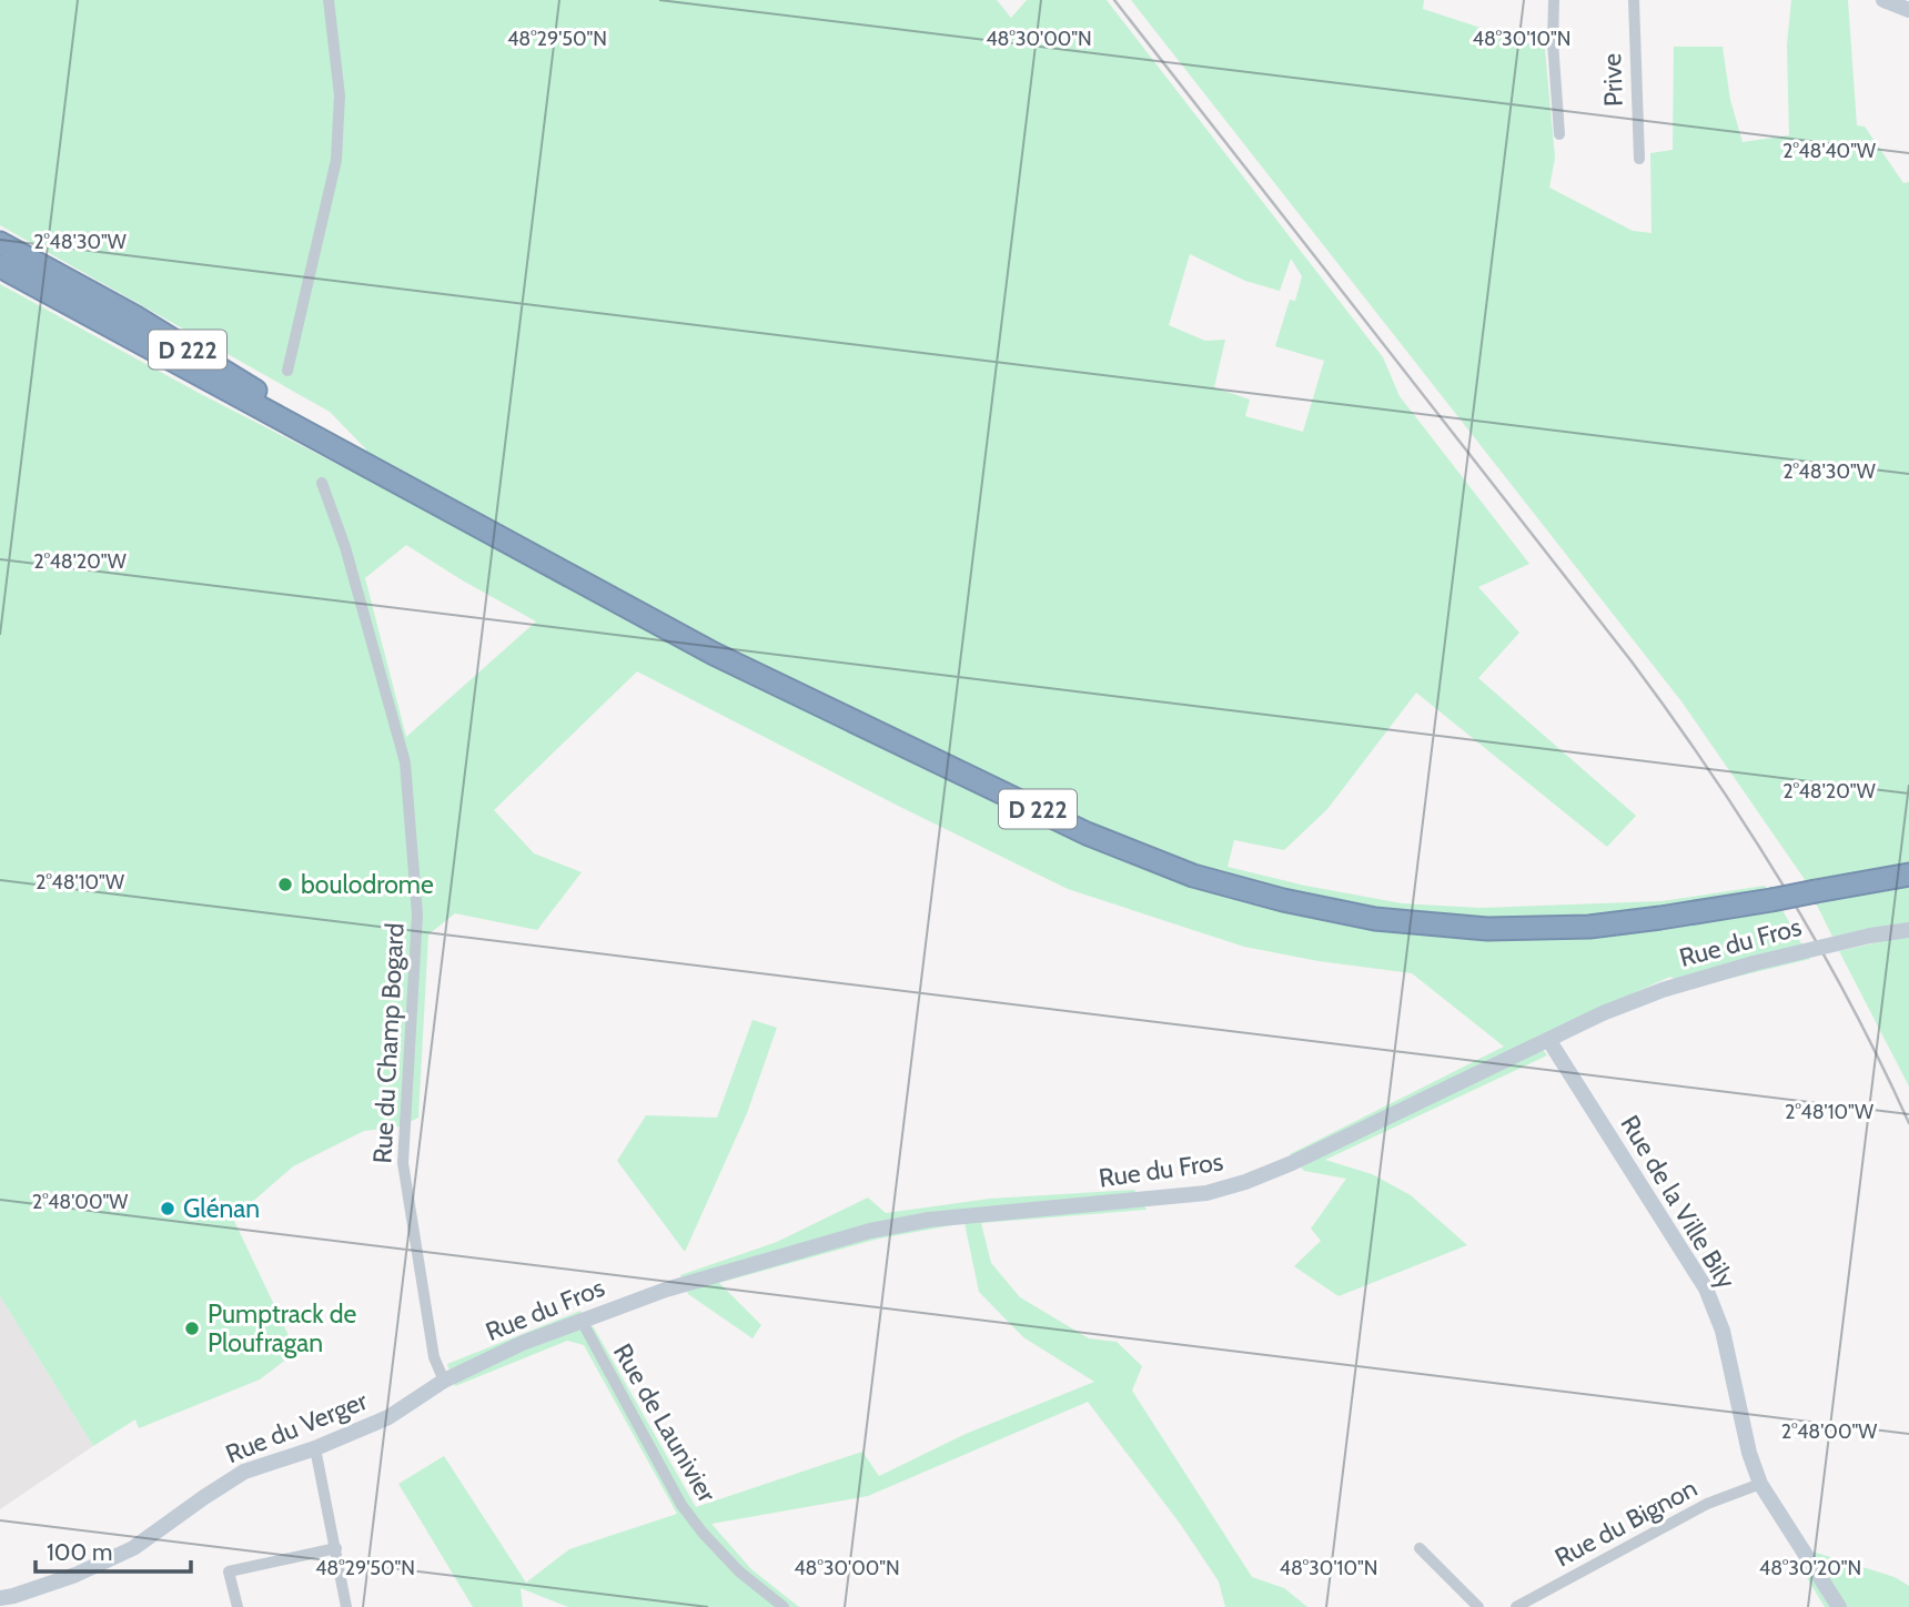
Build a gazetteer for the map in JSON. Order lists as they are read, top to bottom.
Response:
{
  "streets": {
    "highway": ["D 222"],
    "street": [
      "Prive",
      "Rue du Fros",
      "Rue du Champ Bogard",
      "Rue de la Ville Bily",
      "Rue de Launivier",
      "Rue du Verger",
      "Rue du Bignon"
    ]
  },
  "crossings": [
    ["Rue du Fros", "Rue du Champ Bogard"],
    ["Rue du Fros", "Rue de la Ville Bily"],
    ["Rue du Fros", "Rue de Launivier"],
    ["Rue du Fros", "Rue du Verger"],
    ["Rue du Champ Bogard", "Rue du Verger"],
    ["Rue de la Ville Bily", "Rue du Bignon"]
  ],
  "places": ["boulodrome", "Glénan", "Pumptrack de Ploufragan"],
  "scale_bar": "100 m",
  "coordinates": [
    "48°29'50\"N",
    "48°30'00\"N",
    "48°30'10\"N",
    "2°48'40\"W",
    "2°48'30\"W",
    "2°48'20\"W",
    "2°48'10\"W",
    "2°48'00\"W",
    "48°30'20\"N"
  ]
}
